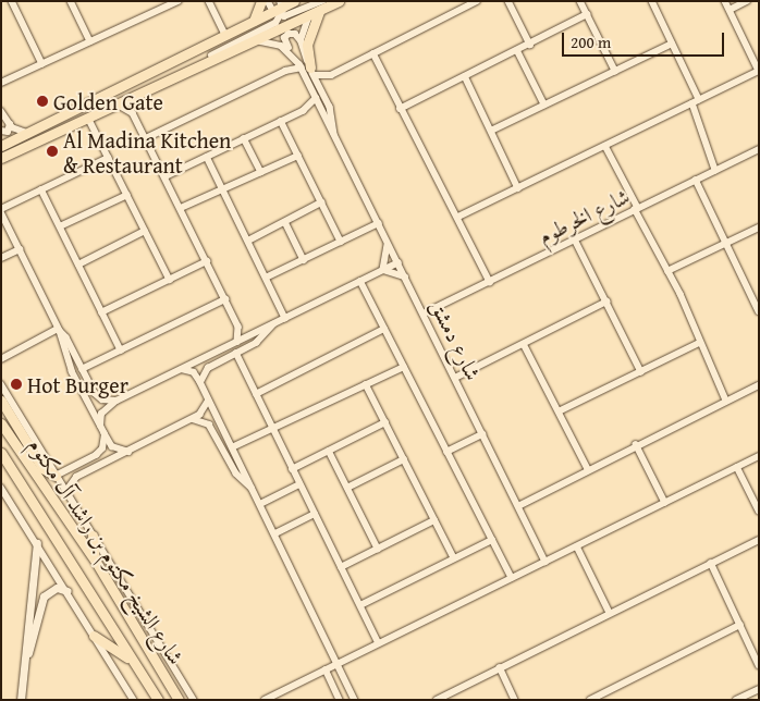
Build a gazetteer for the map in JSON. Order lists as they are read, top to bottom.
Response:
{
  "streets": {
    "main road": ["شارع الشيخ مكتوم بن راشد آل مكتوم"],
    "street": ["شارع الخرطوم", "شارع دمشق"]
  },
  "crossings": [
    ["شارع الخرطوم", "شارع دمشق"]
  ],
  "places": ["Golden Gate", "Al Madina Kitchen & Restaurant", "Hot Burger"],
  "scale_bar": "200 m"
}
